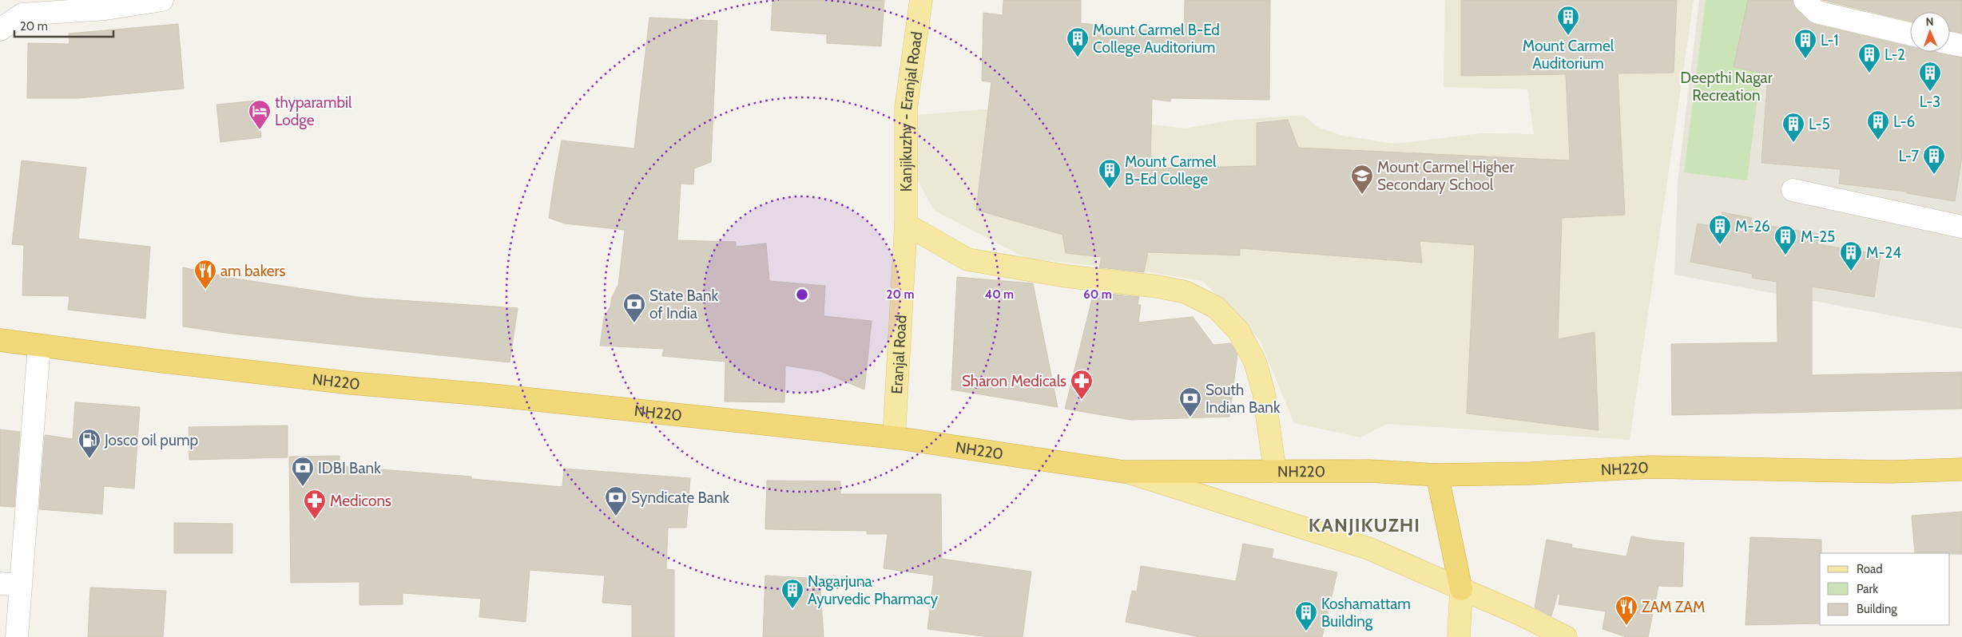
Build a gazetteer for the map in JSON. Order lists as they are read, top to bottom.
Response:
{
  "streets": {
    "highway": ["NH220"],
    "main road": ["Kanjikuzhy - Eranjal Road", "Eranjal Road"]
  },
  "crossings": [
    ["Kanjikuzhy - Eranjal Road", "Eranjal Road"],
    ["Eranjal Road", "NH220"]
  ],
  "districts": ["KANJIKUZHI"],
  "parks": ["Deepthi Nagar Recreation"],
  "places": {
    "building": [
      "Mount Carmel Auditorium",
      "Mount Carmel B-Ed College Auditorium",
      "L-1",
      "L-2",
      "L-3",
      "L-6",
      "L-5",
      "L-7",
      "Mount Carmel B-Ed College",
      "M-26",
      "M-25",
      "M-24",
      "Nagarjuna Ayurvedic Pharmacy",
      "Koshamattam Building"
    ],
    "hotel": ["thyparambil Lodge"],
    "school or university": ["Mount Carmel Higher Secondary School"],
    "restaurant": ["am bakers", "ZAM ZAM"],
    "bank": [
      "State Bank of India",
      "South Indian Bank",
      "IDBI Bank",
      "Syndicate Bank"
    ],
    "pharmacy": ["Sharon Medicals", "Medicons"],
    "fuel station": ["Josco oil pump"]
  },
  "legend": ["Road", "Park", "Building"],
  "scale_bar": "20 m",
  "north": "top",
  "rings": ["20 m", "40 m", "60 m"]
}
